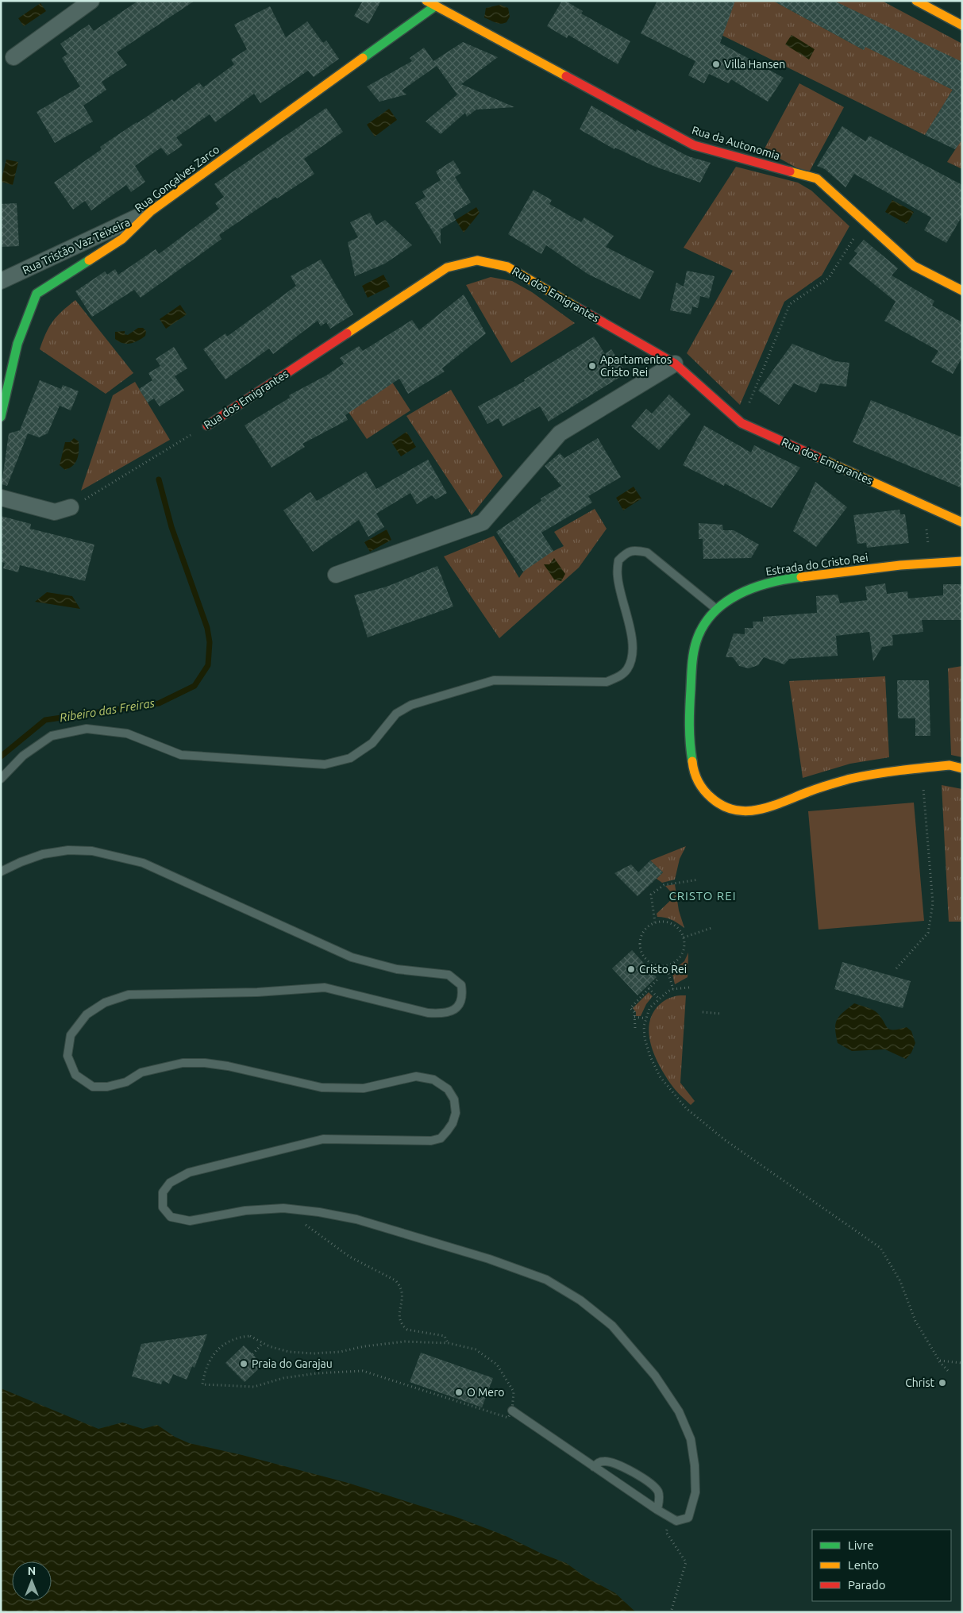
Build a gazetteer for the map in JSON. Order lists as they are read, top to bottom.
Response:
{
  "streets": {
    "street": [
      "Rua da Autonomia",
      "Rua Gonçalves Zarco",
      "Rua Tristão Vaz Teixeira",
      "Rua dos Emigrantes",
      "Estrada do Cristo Rei"
    ]
  },
  "crossings": [
    ["Rua da Autonomia", "Rua Gonçalves Zarco"],
    ["Rua Gonçalves Zarco", "Rua Tristão Vaz Teixeira"]
  ],
  "districts": ["CRISTO REI"],
  "water": ["Ribeiro das Freiras"],
  "places": [
    "Villa Hansen",
    "Apartamentos Cristo Rei",
    "Cristo Rei",
    "Praia do Garajau",
    "Christ",
    "O Mero"
  ],
  "legend": ["Livre", "Lento", "Parado"],
  "north": "top"
}
